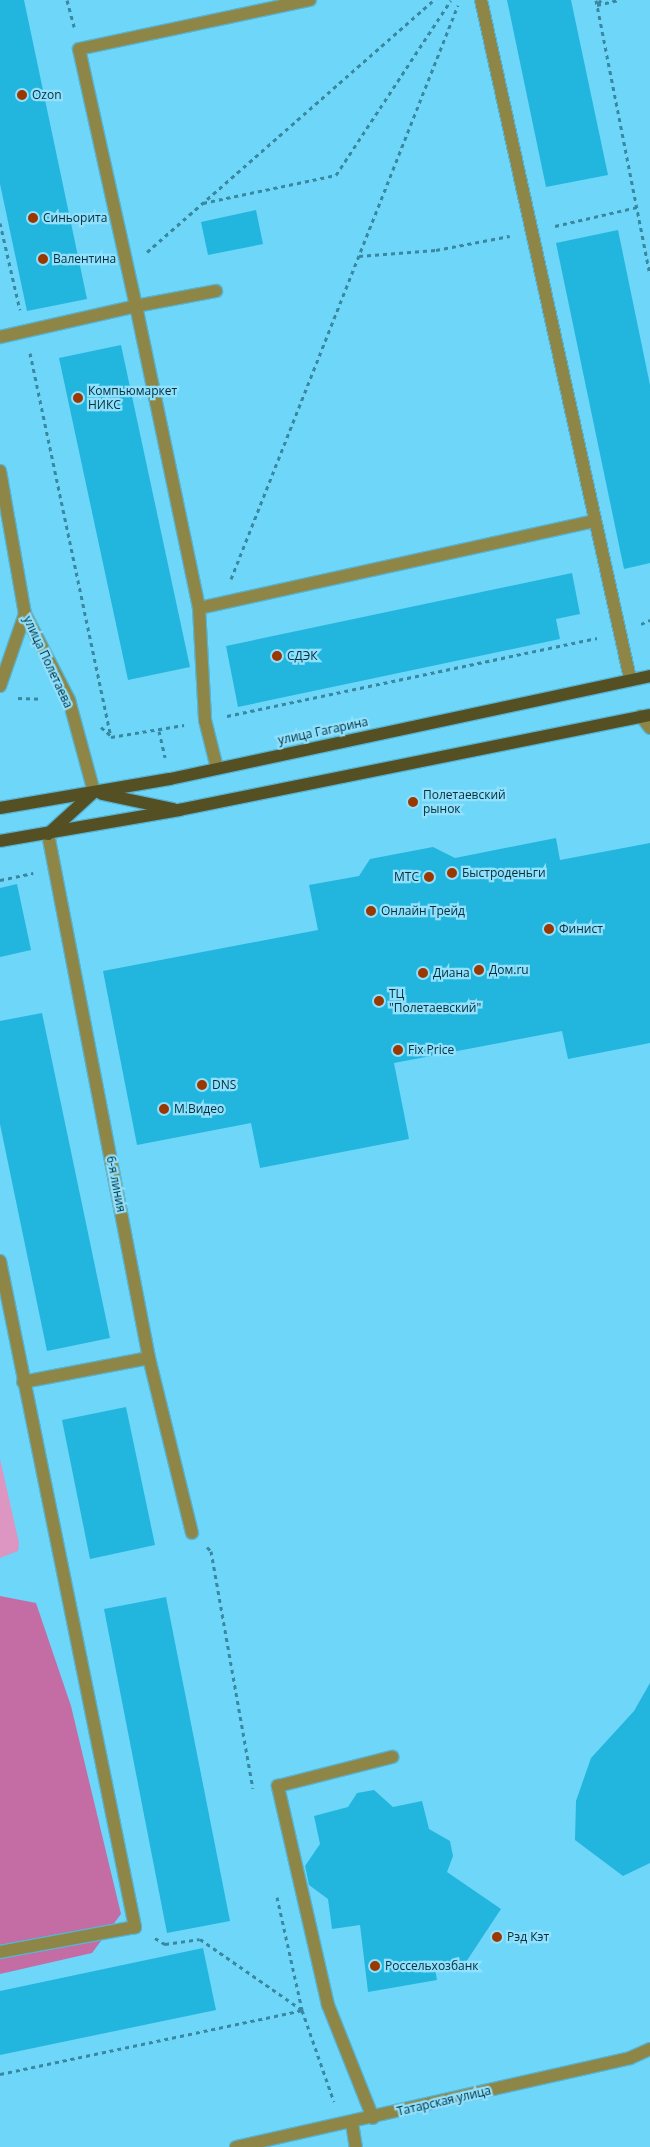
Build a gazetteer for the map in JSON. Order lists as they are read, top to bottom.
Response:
{
  "streets": {
    "main road": ["улица Гагарина"],
    "street": ["улица Полетаева", "6-я линия", "Татарская улица"]
  },
  "crossings": [
    ["улица Полетаева", "улица Гагарина"]
  ],
  "places": [
    "Ozon",
    "Синьорита",
    "Валентина",
    "Компьюмаркет НИКС",
    "СДЭК",
    "Полетаевский рынок",
    "Быстроденьги",
    "МТС",
    "Онлайн Трейд",
    "Финист",
    "Дом.ru",
    "Диана",
    "ТЦ \"Полетаевский\"",
    "Fix Price",
    "DNS",
    "М.Видео",
    "Рэд Кэт",
    "Россельхозбанк"
  ]
}
